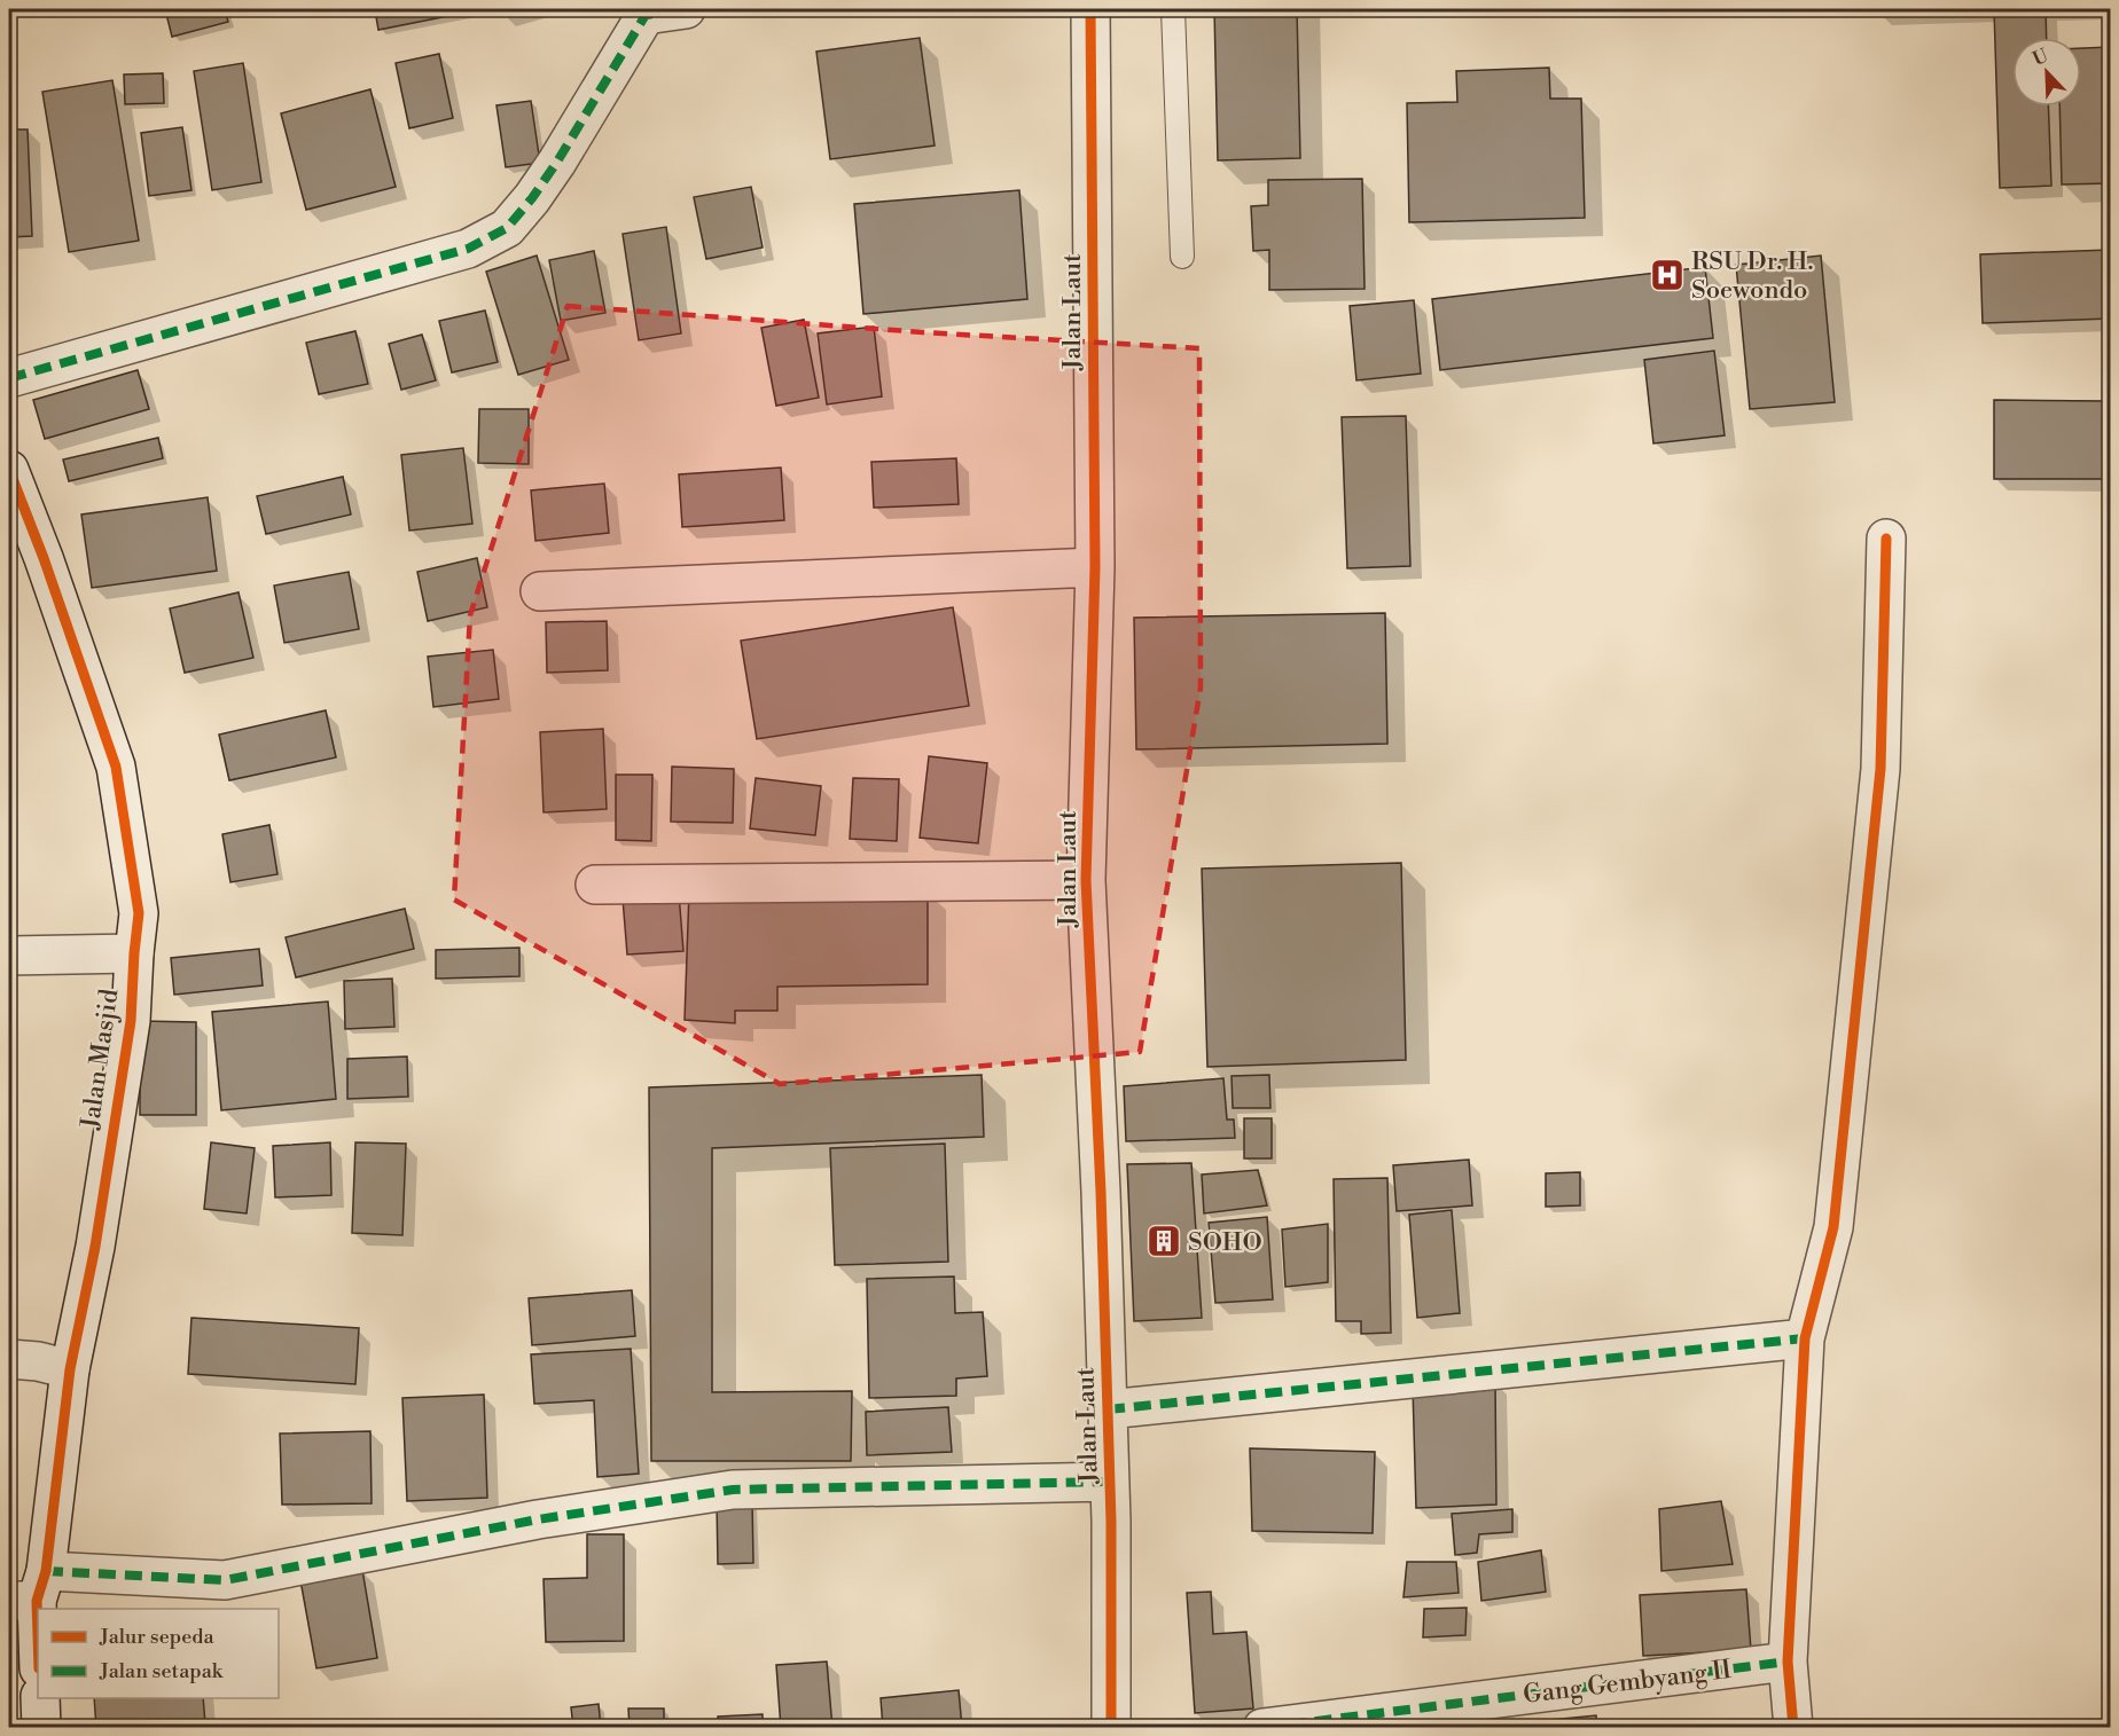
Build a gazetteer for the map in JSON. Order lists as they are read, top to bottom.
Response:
{
  "streets": {
    "street": ["Jalan Laut", "Jalan Masjid", "Gang Gembyang II"]
  },
  "places": {
    "hospital": ["RSU Dr. H. Soewondo"],
    "building": ["SOHO"]
  },
  "legend": ["Jalur sepeda", "Jalan setapak"],
  "north": "top left"
}
